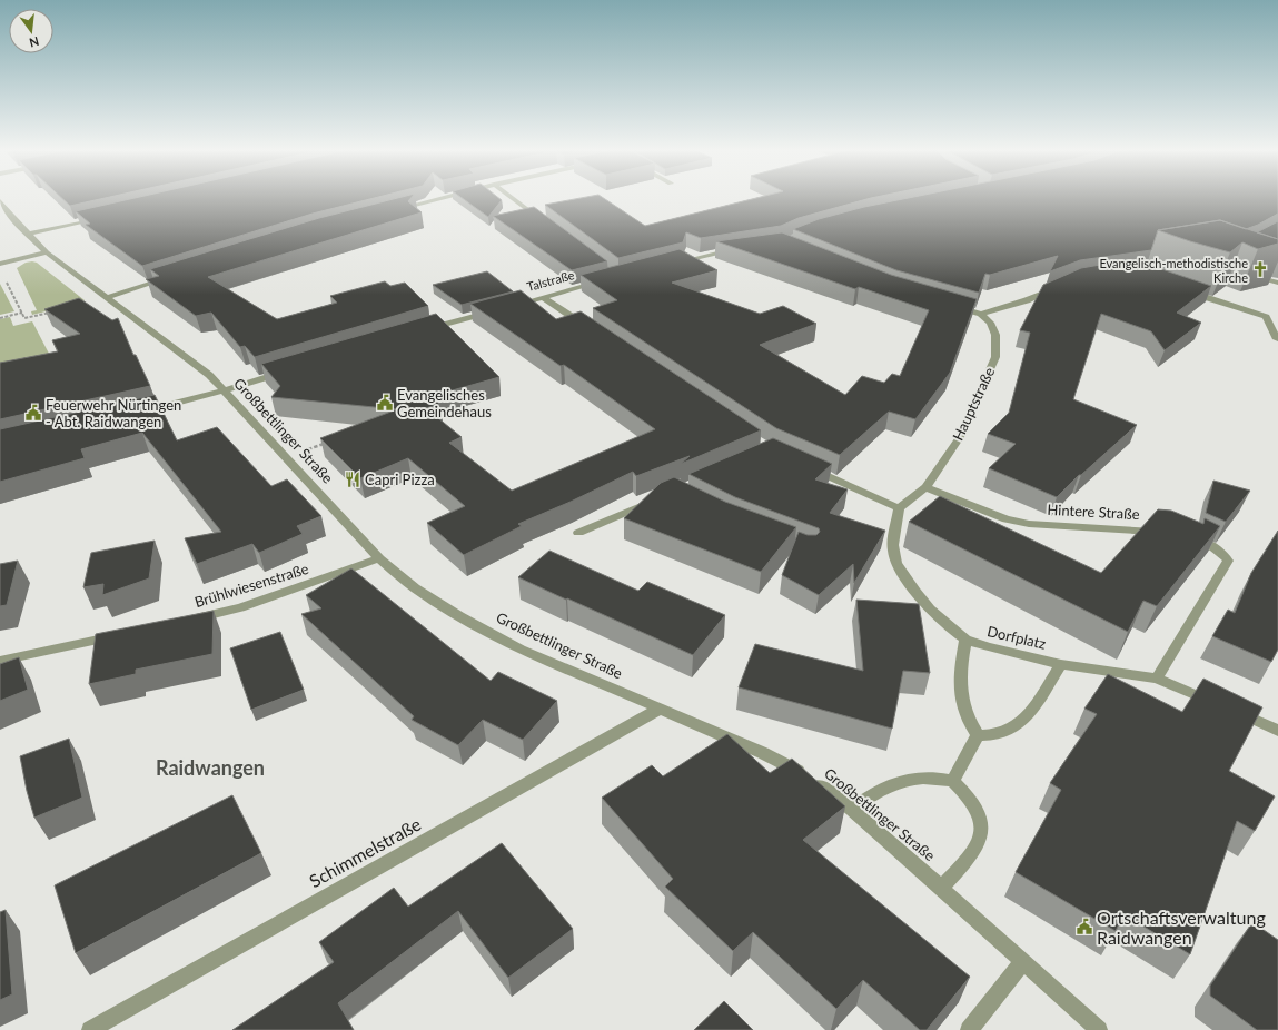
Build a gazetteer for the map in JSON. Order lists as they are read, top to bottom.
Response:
{
  "streets": {
    "street": [
      "Talstraße",
      "Hauptstraße",
      "Großbettlinger Straße",
      "Hintere Straße",
      "Brühlwiesenstraße",
      "Dorfplatz",
      "Schimmelstraße"
    ]
  },
  "crossings": [
    ["Hauptstraße", "Hintere Straße"],
    ["Großbettlinger Straße", "Brühlwiesenstraße"],
    ["Großbettlinger Straße", "Schimmelstraße"]
  ],
  "districts": ["Raidwangen"],
  "places": {
    "church": ["Evangelisch-methodistische Kirche"],
    "public building": ["Evangelisches Gemeindehaus", "Feuerwehr Nürtingen - Abt. Raidwangen", "Ortschaftsverwaltung Raidwangen"],
    "restaurant": ["Capri Pizza"]
  },
  "north": "bottom"
}
